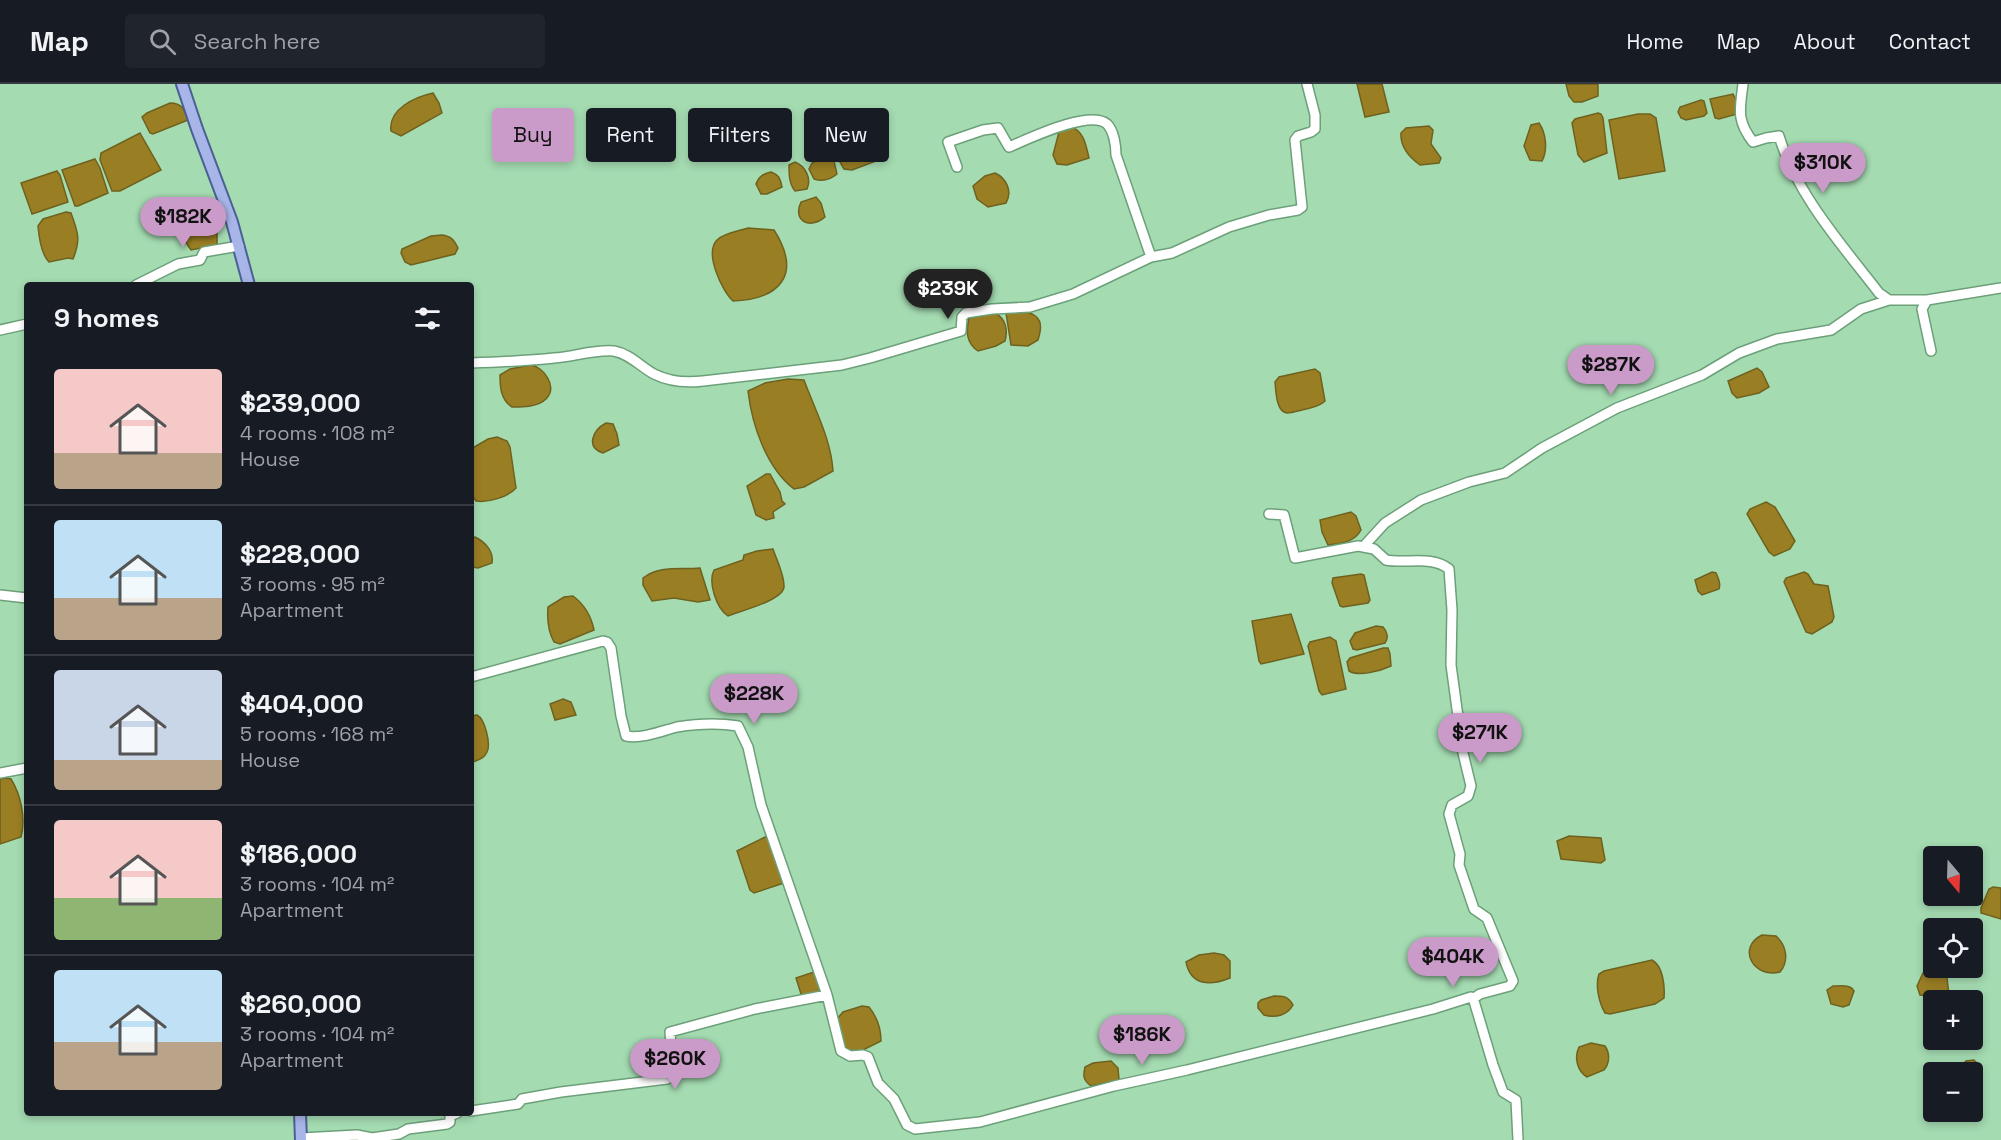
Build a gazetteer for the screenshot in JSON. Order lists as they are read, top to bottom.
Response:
{
  "north": "bottom",
  "page": {
    "header": "Map",
    "search": "Search here",
    "nav": [
      "Home",
      "Map",
      "About",
      "Contact"
    ],
    "chip": [
      "Buy",
      "Rent",
      "Filters",
      "New"
    ],
    "price": [
      "$310K",
      "$182K",
      "$239K",
      "$287K",
      "$228K",
      "$271K",
      "$404K",
      "$186K",
      "$260K"
    ],
    "heading": "9 homes",
    "list": [
      {
        "name": "$239,000",
        "note": "4 rooms · 108 m² · House"
      },
      {
        "name": "$228,000",
        "note": "3 rooms · 95 m² · Apartment"
      },
      {
        "name": "$404,000",
        "note": "5 rooms · 168 m² · House"
      },
      {
        "name": "$186,000",
        "note": "3 rooms · 104 m² · Apartment"
      },
      {
        "name": "$260,000",
        "note": "3 rooms · 104 m² · Apartment"
      }
    ],
    "map_buttons": ["+", "−"]
  }
}
